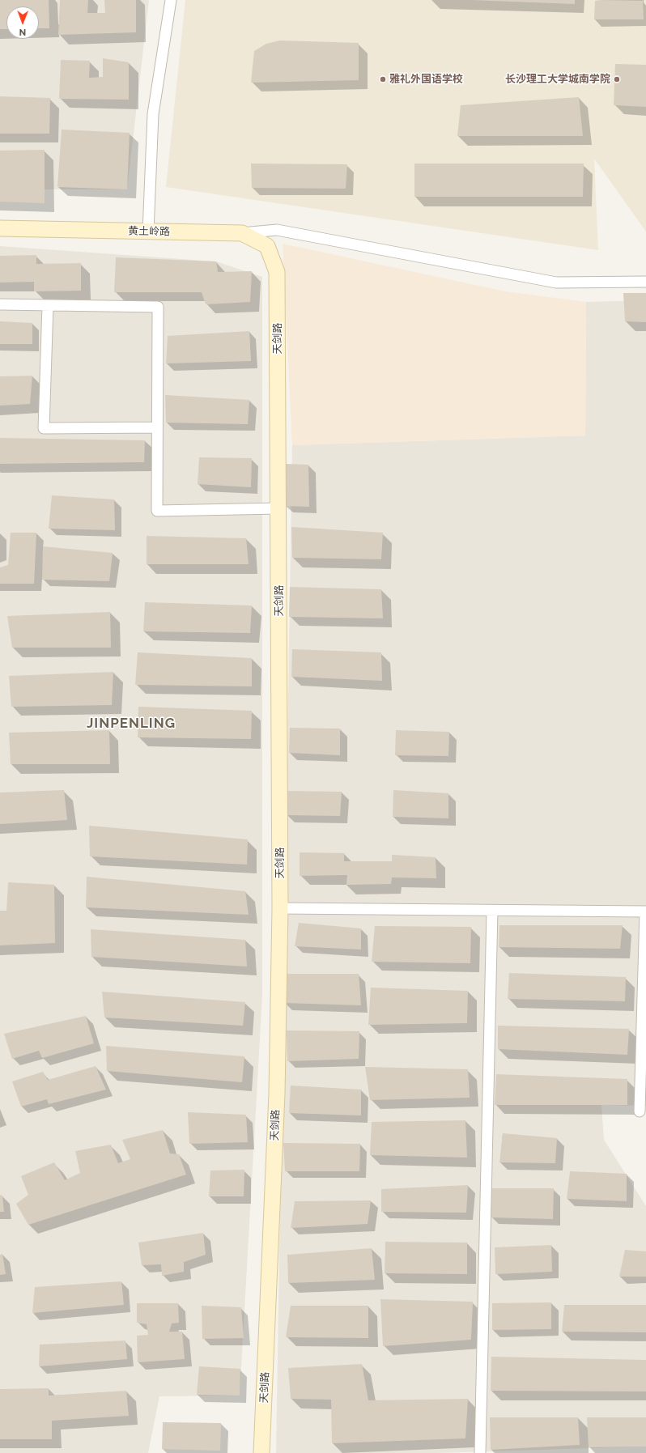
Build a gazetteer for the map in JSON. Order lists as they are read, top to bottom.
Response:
{
  "streets": {
    "street": ["黄土岭路", "天剑路"]
  },
  "crossings": [
    ["黄土岭路", "天剑路"]
  ],
  "districts": ["JINPENLING"],
  "places": ["雅礼外国语学校", "长沙理工大学城南学院"],
  "north": "bottom"
}
